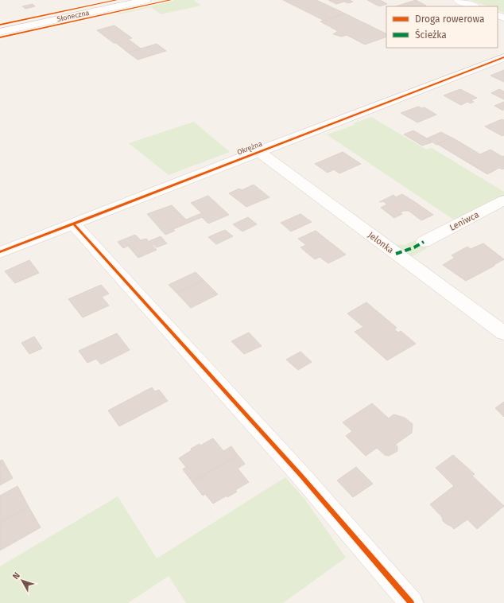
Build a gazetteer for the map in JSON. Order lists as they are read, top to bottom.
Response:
{
  "streets": {
    "street": [
      "Słoneczna",
      "Okrężna",
      "Leniwca",
      "Jelonka"
    ]
  },
  "crossings": [
    ["Okrężna", "Jelonka"]
  ],
  "legend": ["Droga rowerowa", "Ścieżka"],
  "north": "top left"
}
